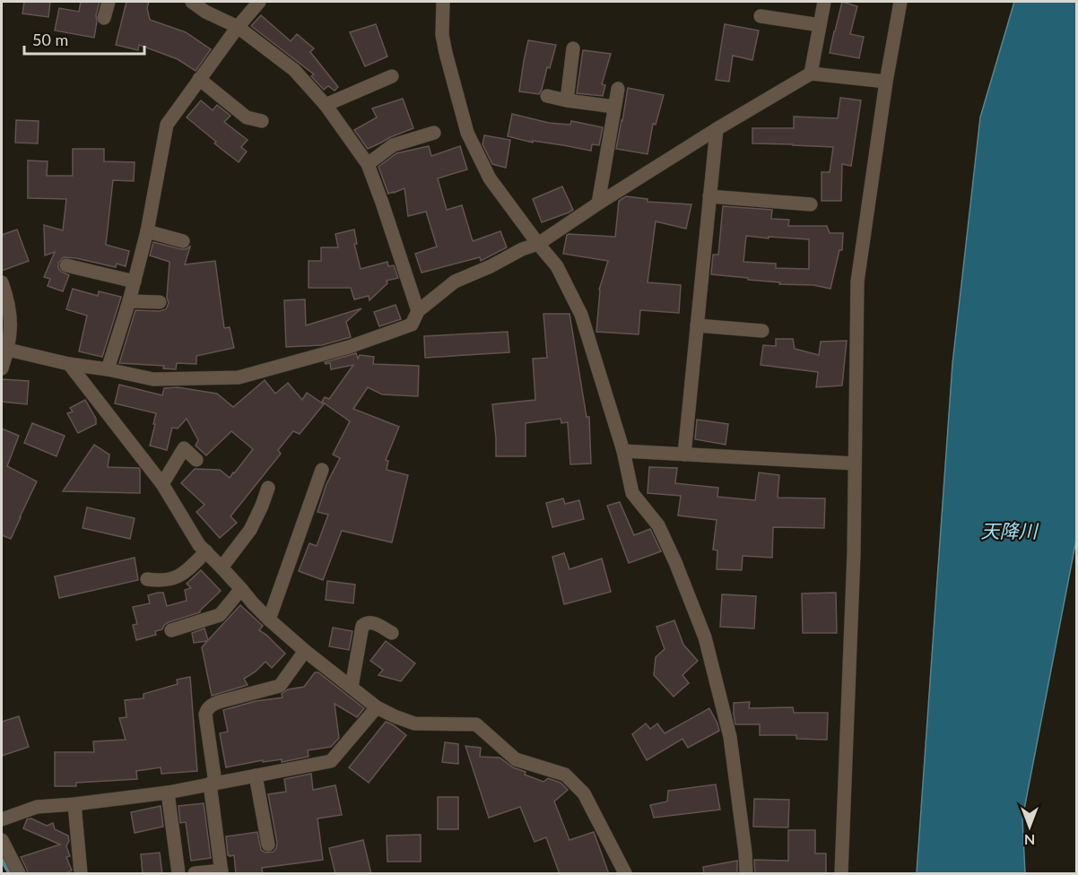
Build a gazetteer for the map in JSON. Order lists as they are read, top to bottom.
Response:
{
  "water": ["天降川"],
  "scale_bar": "50 m",
  "north": "bottom"
}
